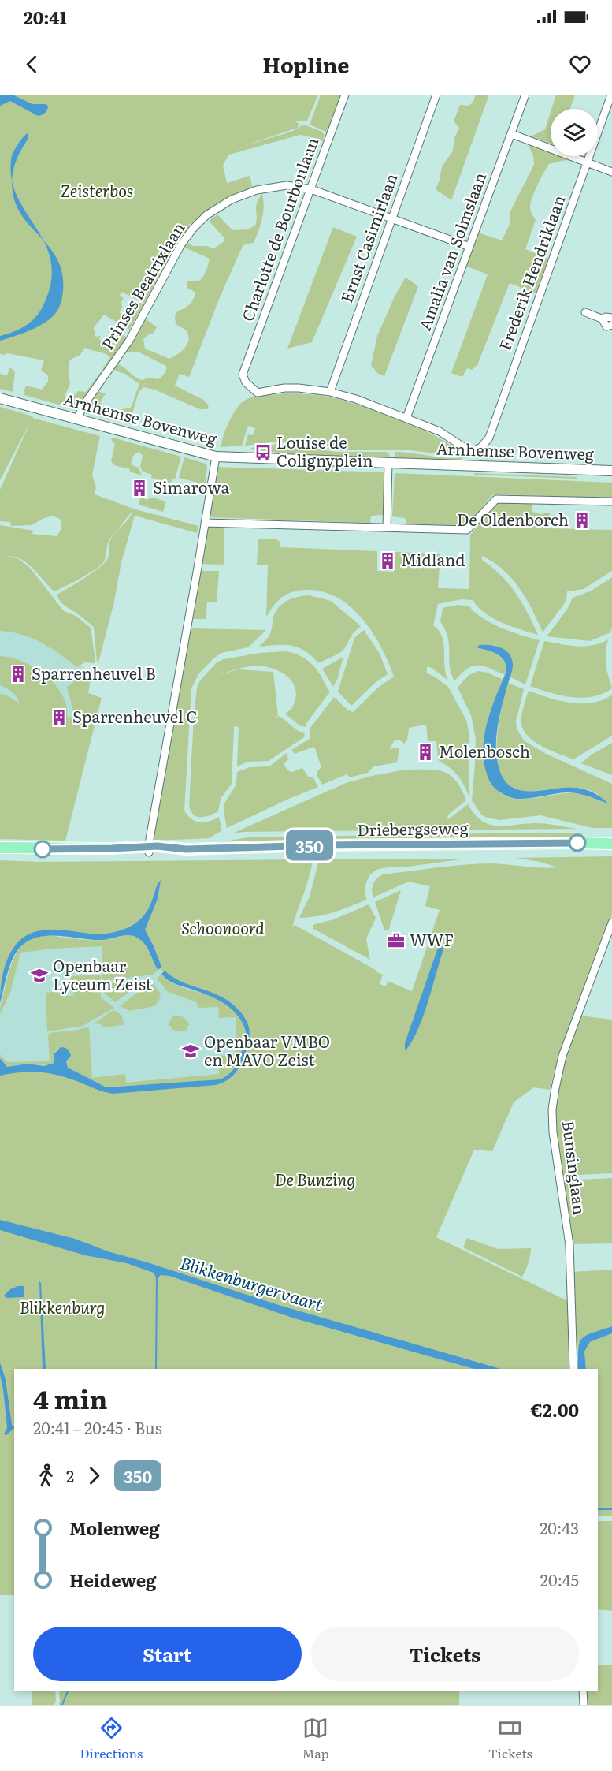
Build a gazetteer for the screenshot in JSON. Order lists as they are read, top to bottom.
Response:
{
  "streets": {
    "main road": ["Arnhemse Bovenweg", "Driebergseweg"],
    "street": [
      "Charlotte de Bourbonlaan",
      "Ernst Casimirlaan",
      "Amalia van Solmslaan",
      "Frederik Hendriklaan",
      "Prinses Beatrixlaan",
      "Bunsinglaan"
    ]
  },
  "crossings": [
    ["Charlotte de Bourbonlaan", "Ernst Casimirlaan"],
    ["Charlotte de Bourbonlaan", "Prinses Beatrixlaan"],
    ["Ernst Casimirlaan", "Prinses Beatrixlaan"],
    ["Amalia van Solmslaan", "Prinses Beatrixlaan"],
    ["Prinses Beatrixlaan", "Arnhemse Bovenweg"]
  ],
  "water": ["Blikkenburgervaart"],
  "parks": [
    "Zeisterbos",
    "Schoonoord",
    "De Bunzing",
    "Blikkenburg"
  ],
  "places": {
    "bus stop": ["Louise de Colignyplein"],
    "building": [
      "Simarowa",
      "De Oldenborch",
      "Midland",
      "Sparrenheuvel B",
      "Sparrenheuvel C",
      "Molenbosch"
    ],
    "office": ["WWF"],
    "school or university": ["Openbaar Lyceum Zeist", "Openbaar VMBO en MAVO Zeist"]
  },
  "lines": ["bus line 350"],
  "page": {
    "status": "20:41",
    "header": "Hopline",
    "on_map": "350",
    "heading": ["4 min", "20:41 – 20:45 · Bus", "€2.00"],
    "legs": ["2", "350"],
    "list": [
      {
        "name": "Molenweg",
        "value": "20:43"
      },
      {
        "name": "Heideweg",
        "value": "20:45"
      }
    ],
    "buttons": ["Start", "Tickets"],
    "tabs": ["Directions", "Map", "Tickets"]
  }
}
